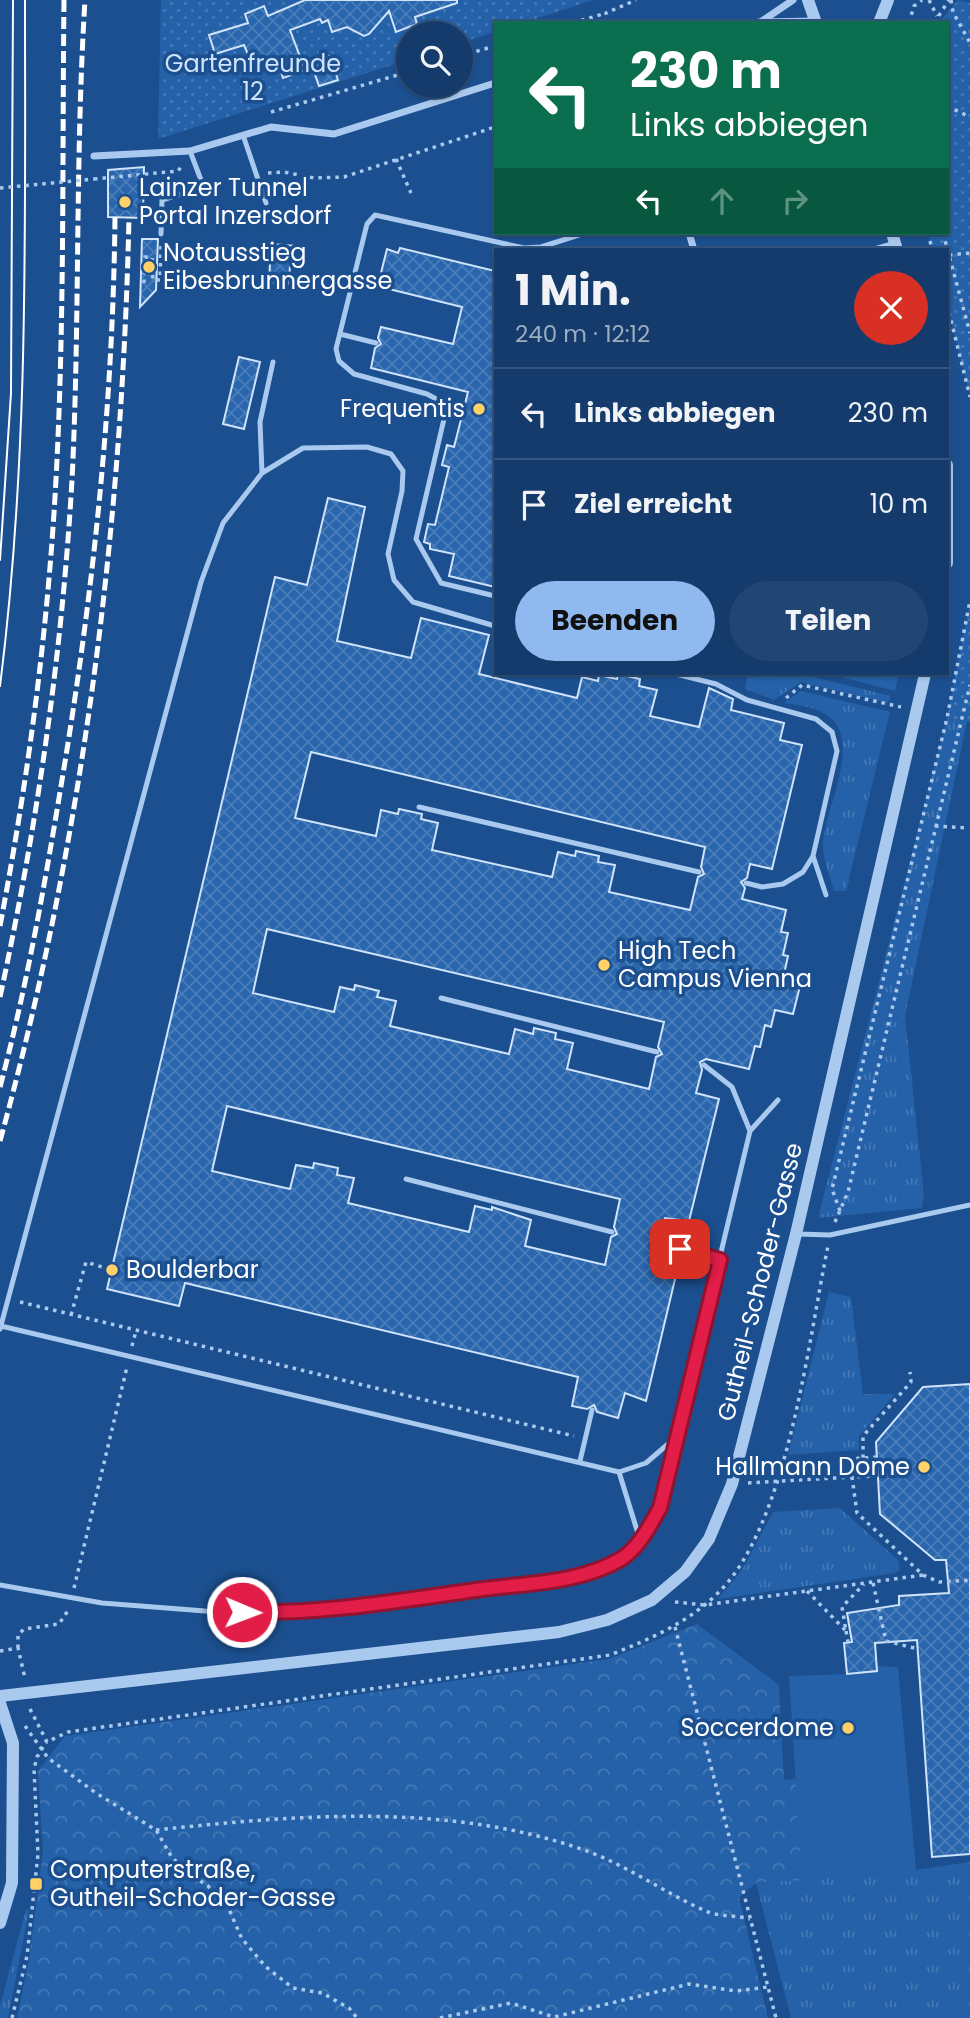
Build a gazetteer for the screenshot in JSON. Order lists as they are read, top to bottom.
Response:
{
  "streets": {
    "street": ["Gutheil-Schoder-Gasse"]
  },
  "parks": ["Gartenfreunde 12"],
  "places": {
    "other": [
      "Lainzer Tunnel Portal Inzersdorf",
      "Notausstieg Eibesbrunnergasse",
      "Frequentis",
      "High Tech Campus Vienna",
      "Boulderbar",
      "Hallmann Dome",
      "Soccerdome"
    ],
    "transit": ["Computerstraße, Gutheil-Schoder-Gasse"]
  },
  "page": {
    "turn": ["230 m", "Links abbiegen"],
    "heading": ["1 Min.", "240 m · 12:12"],
    "list": [
      {
        "name": "Links abbiegen",
        "value": "230 m"
      },
      {
        "name": "Ziel erreicht",
        "value": "10 m"
      }
    ],
    "buttons": ["Beenden", "Teilen"]
  }
}
